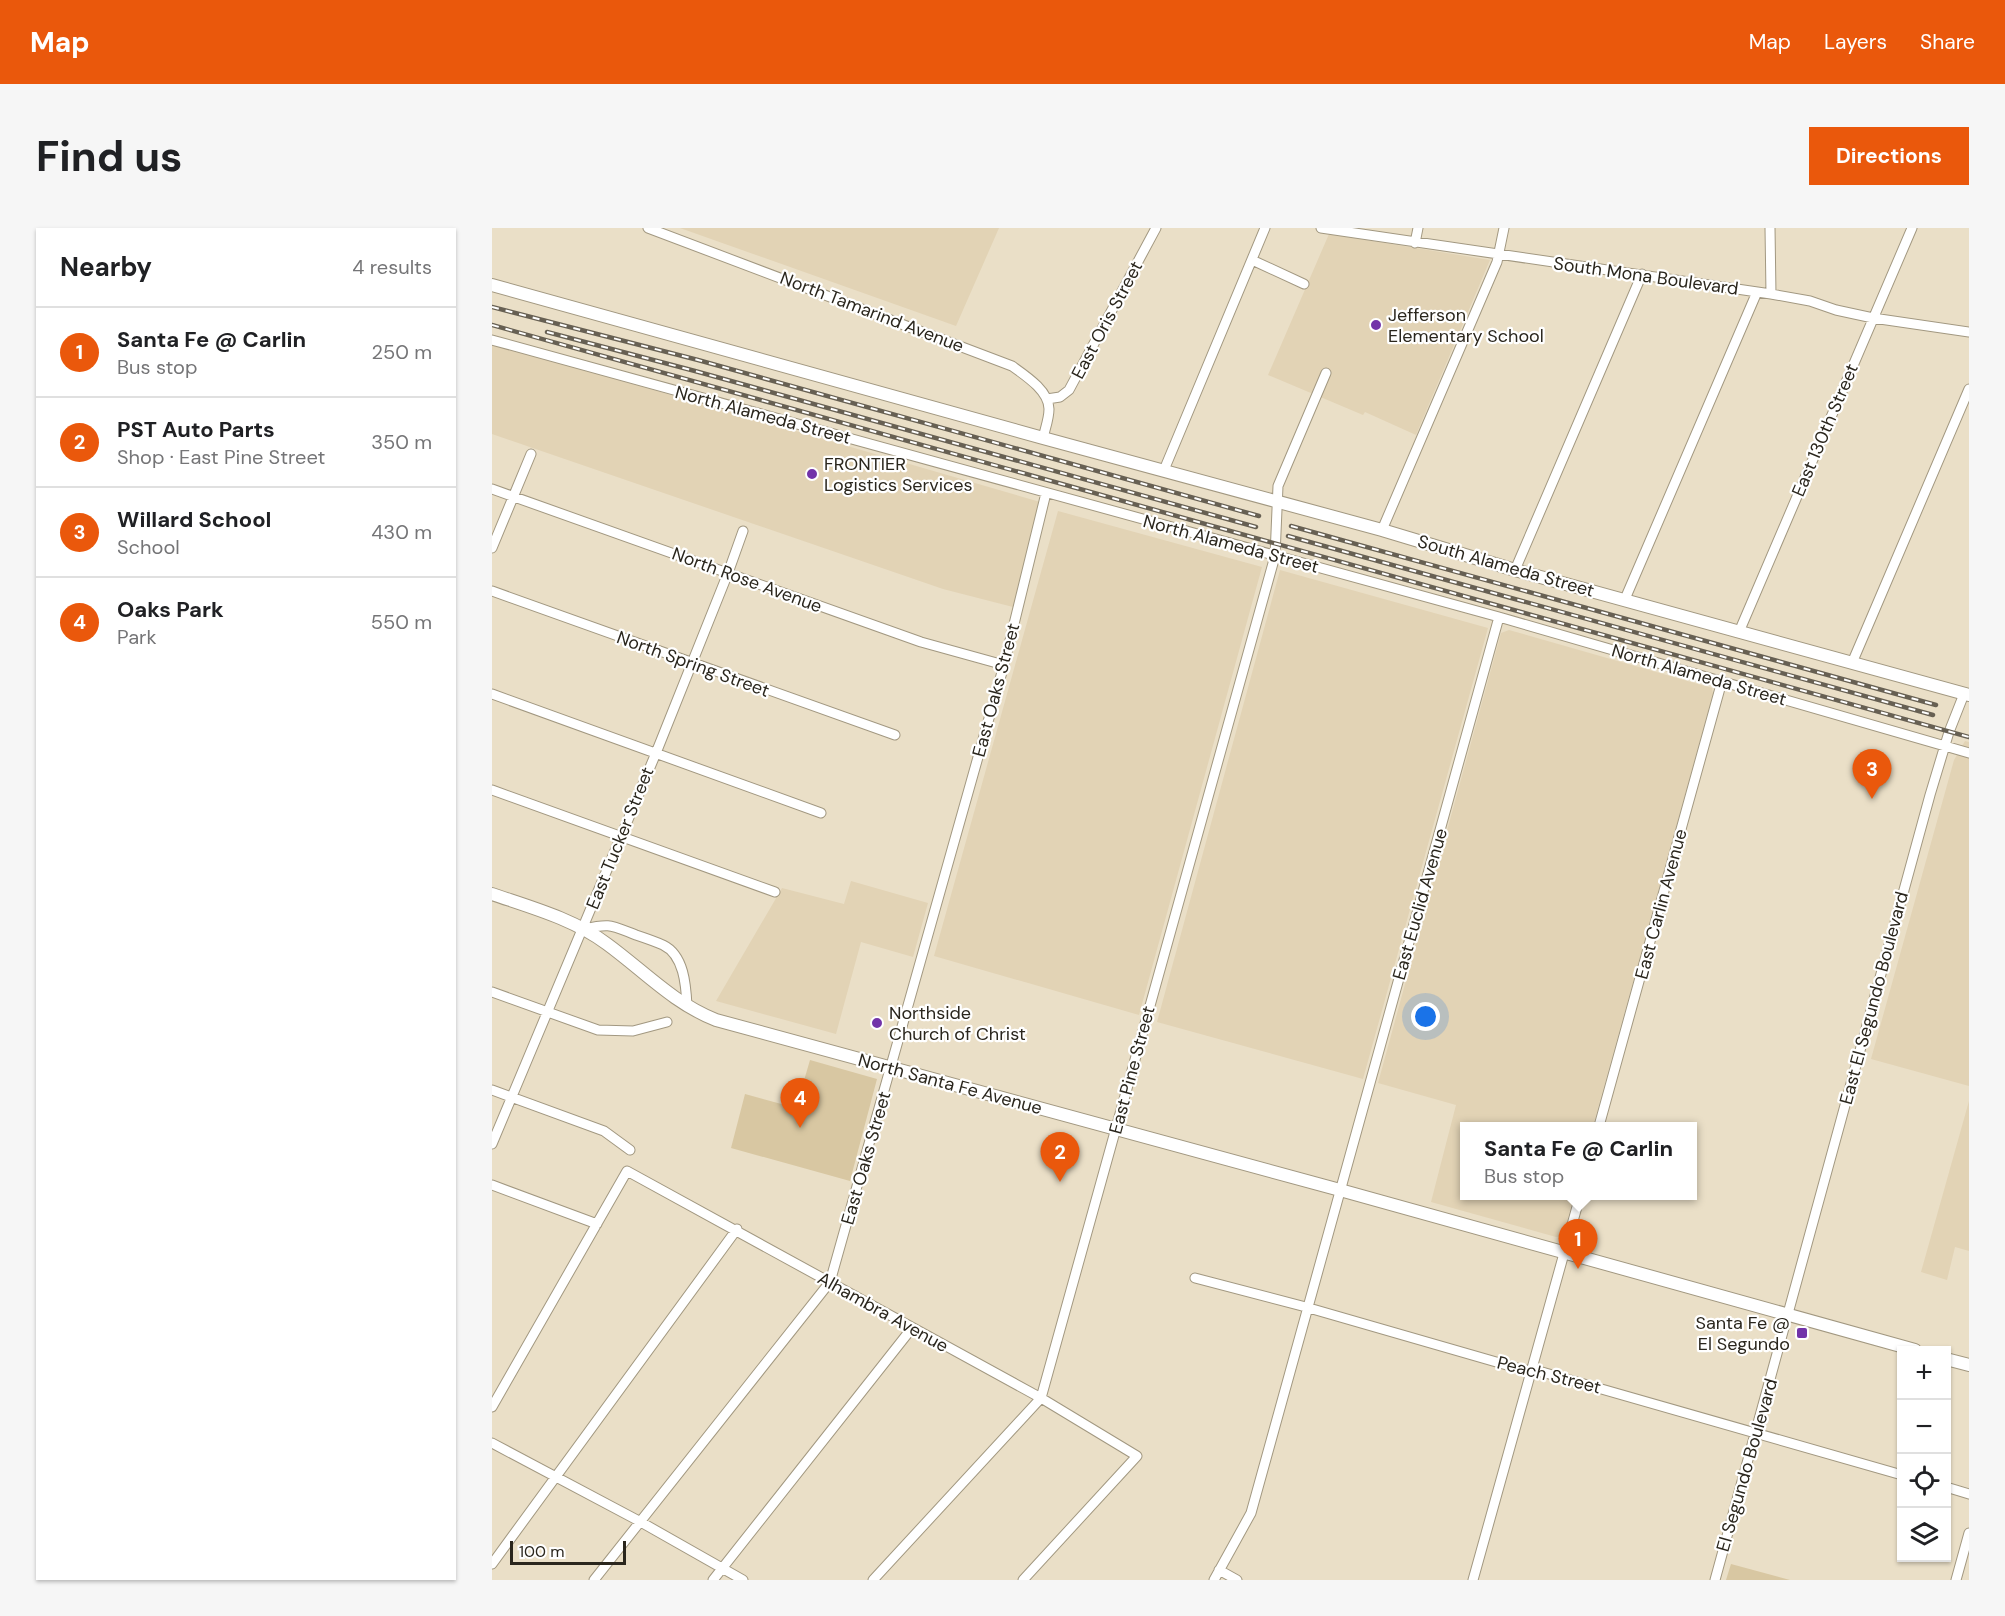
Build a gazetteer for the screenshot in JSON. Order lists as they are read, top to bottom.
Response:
{
  "streets": {
    "main road": ["South Alameda Street", "North Santa Fe Avenue"],
    "street": [
      "South Mona Boulevard",
      "North Tamarind Avenue",
      "East Oris Street",
      "North Alameda Street",
      "East 130th Street",
      "North Rose Avenue",
      "North Spring Street",
      "East Oaks Street",
      "East Tucker Street",
      "East Euclid Avenue",
      "East Carlin Avenue",
      "East El Segundo Boulevard",
      "East Pine Street",
      "Alhambra Avenue",
      "Peach Street",
      "El Segundo Boulevard"
    ]
  },
  "crossings": [
    ["South Mona Boulevard", "East 130th Street"],
    ["North Tamarind Avenue", "East Oris Street"],
    ["North Alameda Street", "East Oaks Street"],
    ["North Alameda Street", "East Euclid Avenue"],
    ["North Alameda Street", "East Carlin Avenue"],
    ["North Alameda Street", "East El Segundo Boulevard"],
    ["North Alameda Street", "East Pine Street"],
    ["East 130th Street", "South Alameda Street"],
    ["South Alameda Street", "East El Segundo Boulevard"],
    ["South Alameda Street", "East Pine Street"],
    ["North Rose Avenue", "East Oaks Street"],
    ["North Rose Avenue", "East Tucker Street"],
    ["North Spring Street", "East Tucker Street"],
    ["East Oaks Street", "North Santa Fe Avenue"],
    ["East Oaks Street", "Alhambra Avenue"],
    ["East Tucker Street", "North Santa Fe Avenue"],
    ["East Euclid Avenue", "North Santa Fe Avenue"],
    ["East Euclid Avenue", "Peach Street"],
    ["East El Segundo Boulevard", "North Santa Fe Avenue"],
    ["East El Segundo Boulevard", "El Segundo Boulevard"],
    ["East Pine Street", "North Santa Fe Avenue"],
    ["East Pine Street", "Alhambra Avenue"],
    ["North Santa Fe Avenue", "El Segundo Boulevard"],
    ["Peach Street", "El Segundo Boulevard"]
  ],
  "places": {
    "other": ["Jefferson Elementary School", "FRONTIER Logistics Services", "Northside Church of Christ"],
    "transit": ["Santa Fe @ El Segundo"]
  },
  "scale_bar": "100 m",
  "page": {
    "header": "Map",
    "nav": ["Map", "Layers", "Share"],
    "buttons": "Directions",
    "title": "Find us",
    "heading": ["Nearby", "4 results"],
    "list": [
      {
        "mark": "1",
        "name": "Santa Fe @ Carlin",
        "note": "Bus stop",
        "value": "250 m"
      },
      {
        "mark": "2",
        "name": "PST Auto Parts",
        "note": "Shop · East Pine Street",
        "value": "350 m"
      },
      {
        "mark": "3",
        "name": "Willard School",
        "note": "School",
        "value": "430 m"
      },
      {
        "mark": "4",
        "name": "Oaks Park",
        "note": "Park",
        "value": "550 m"
      }
    ],
    "pins": [
      "3",
      "4",
      "2",
      "1"
    ],
    "popup": ["Santa Fe @ Carlin", "Bus stop"],
    "map_buttons": ["+", "−"],
    "scale": "100 m"
  }
}
